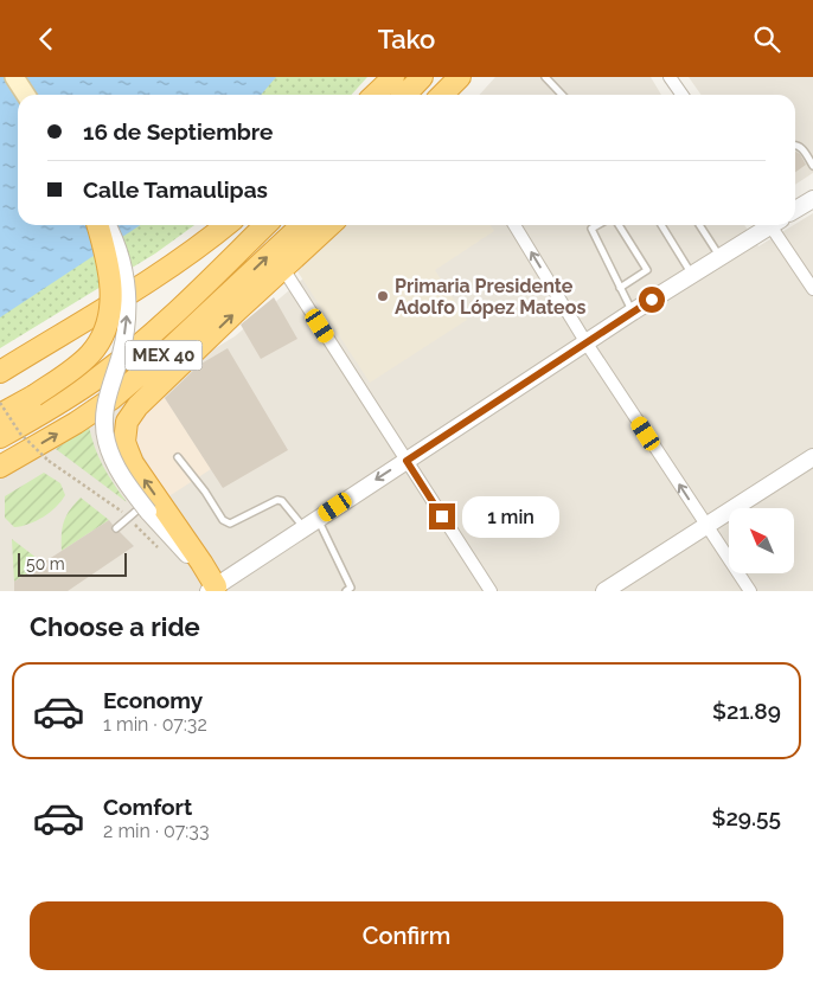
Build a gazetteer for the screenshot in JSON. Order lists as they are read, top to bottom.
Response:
{
  "streets": {
    "highway": ["MEX 40"]
  },
  "places": ["Primaria Presidente Adolfo López Mateos"],
  "scale_bar": "50 m",
  "north": "top left",
  "page": {
    "header": "Tako",
    "banner": ["16 de Septiembre", "Calle Tamaulipas"],
    "bubble": "1 min",
    "scale": "50 m",
    "heading": "Choose a ride",
    "list": [
      {
        "name": "Economy",
        "note": "1 min · 07:32",
        "value": "$21.89"
      },
      {
        "name": "Comfort",
        "note": "2 min · 07:33",
        "value": "$29.55"
      }
    ],
    "buttons": "Confirm"
  }
}
